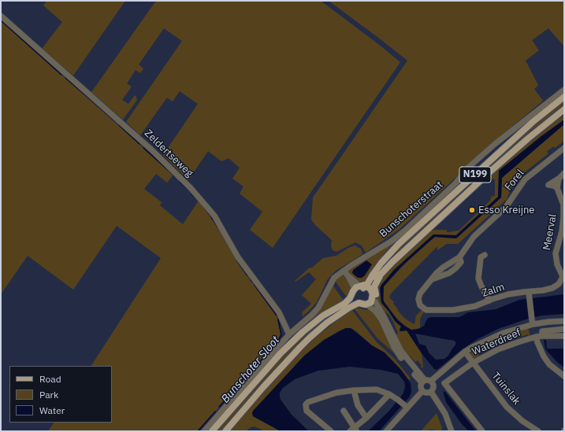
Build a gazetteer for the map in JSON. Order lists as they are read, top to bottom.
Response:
{
  "streets": {
    "main road": ["N199", "Bunschoterstraat"],
    "street": [
      "Zeldertseweg",
      "Forel",
      "Meerval",
      "Zalm",
      "Waterdreef",
      "Tuinslak"
    ]
  },
  "crossings": [
    ["Zeldertseweg", "Bunschoterstraat"],
    ["N199", "Bunschoterstraat"],
    ["Forel", "Zalm"],
    ["Meerval", "Zalm"],
    ["Waterdreef", "Tuinslak"]
  ],
  "water": ["Bunschoter Sloot"],
  "places": ["Esso Kreijne"],
  "legend": ["Road", "Park", "Water"]
}
